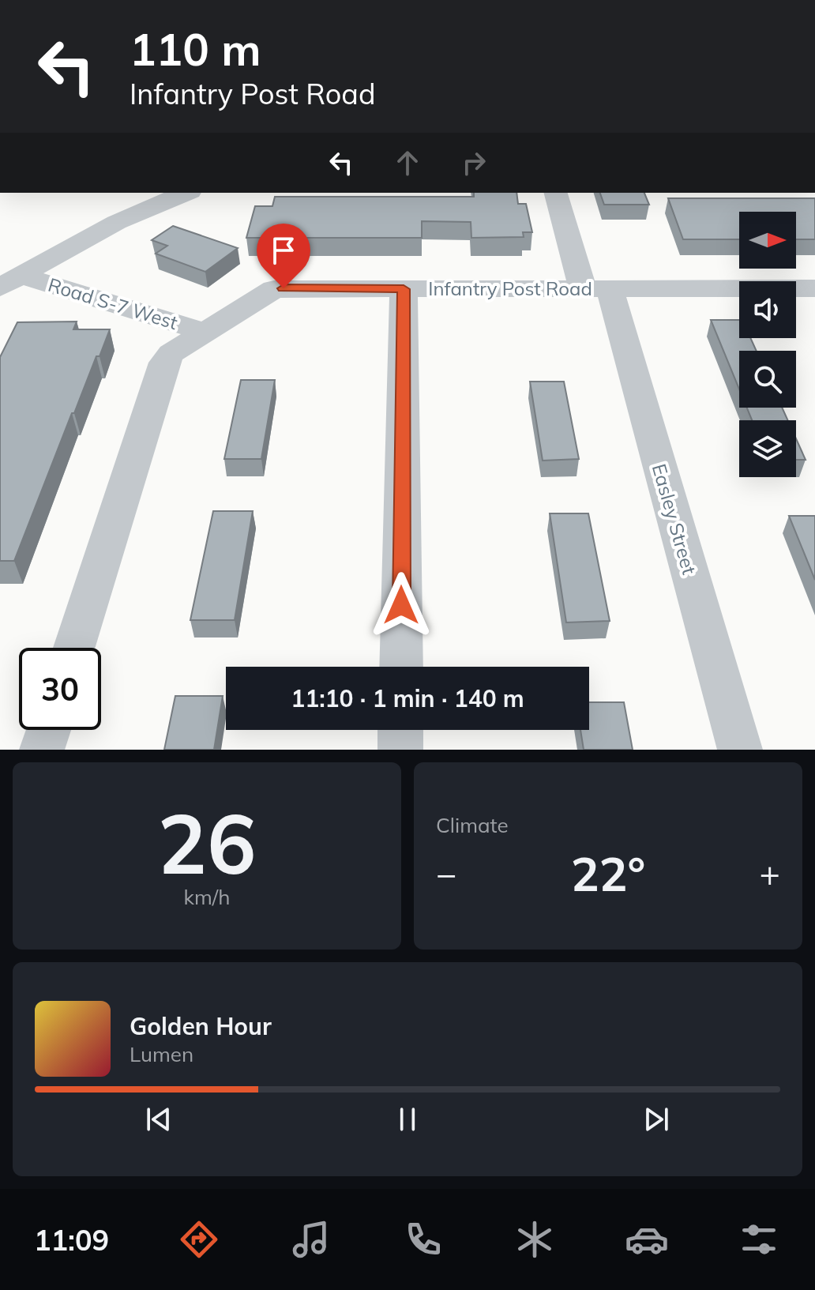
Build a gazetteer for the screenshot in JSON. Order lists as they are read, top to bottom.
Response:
{
  "streets": {
    "street": ["Infantry Post Road", "Road S-7 West", "Easley Street"]
  },
  "crossings": [
    ["Infantry Post Road", "Road S-7 West"],
    ["Infantry Post Road", "Easley Street"]
  ],
  "north": "right",
  "page": {
    "turn": ["110 m", "Infantry Post Road"],
    "limit": "30",
    "trip": "11:10 · 1 min · 140 m",
    "tile": [
      ["26", "km/h"],
      "Climate"
    ],
    "heat": ["−", "22°", "+"],
    "song": ["Golden Hour", "Lumen"],
    "tabs": "11:09"
  }
}
